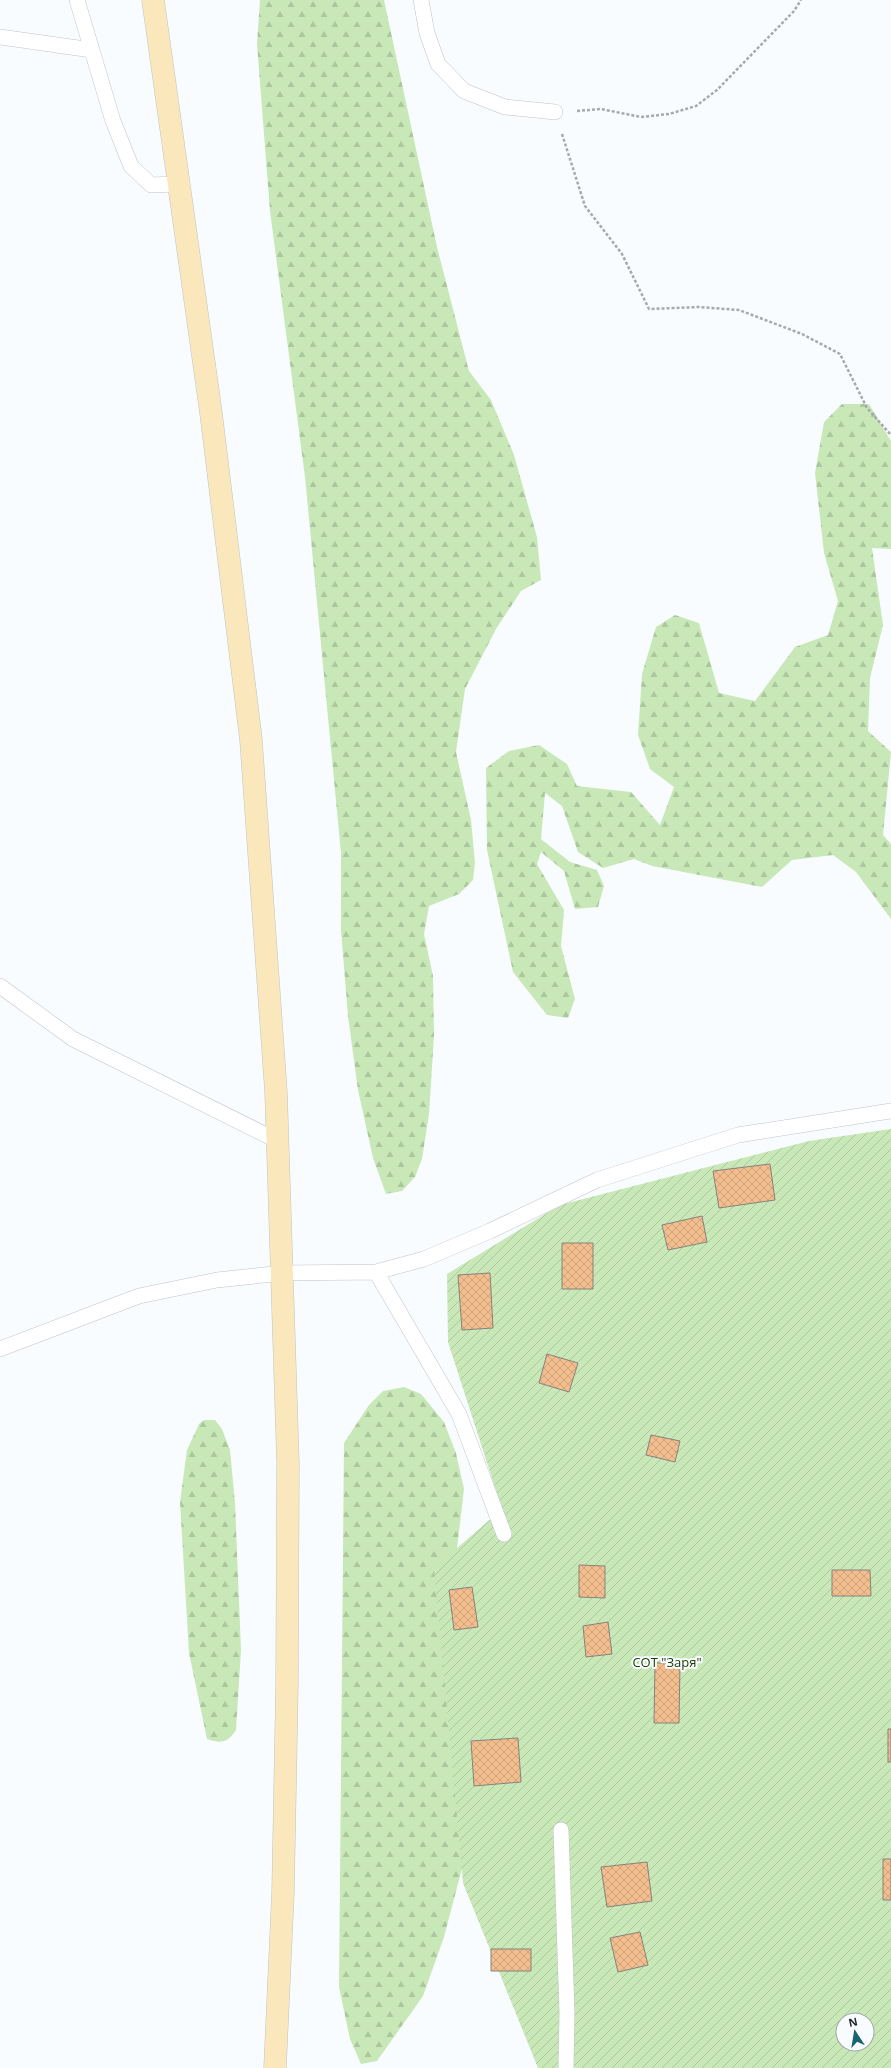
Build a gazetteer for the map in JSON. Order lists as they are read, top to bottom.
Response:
{
  "parks": ["СОТ \"Заря\""],
  "north": "top"
}
